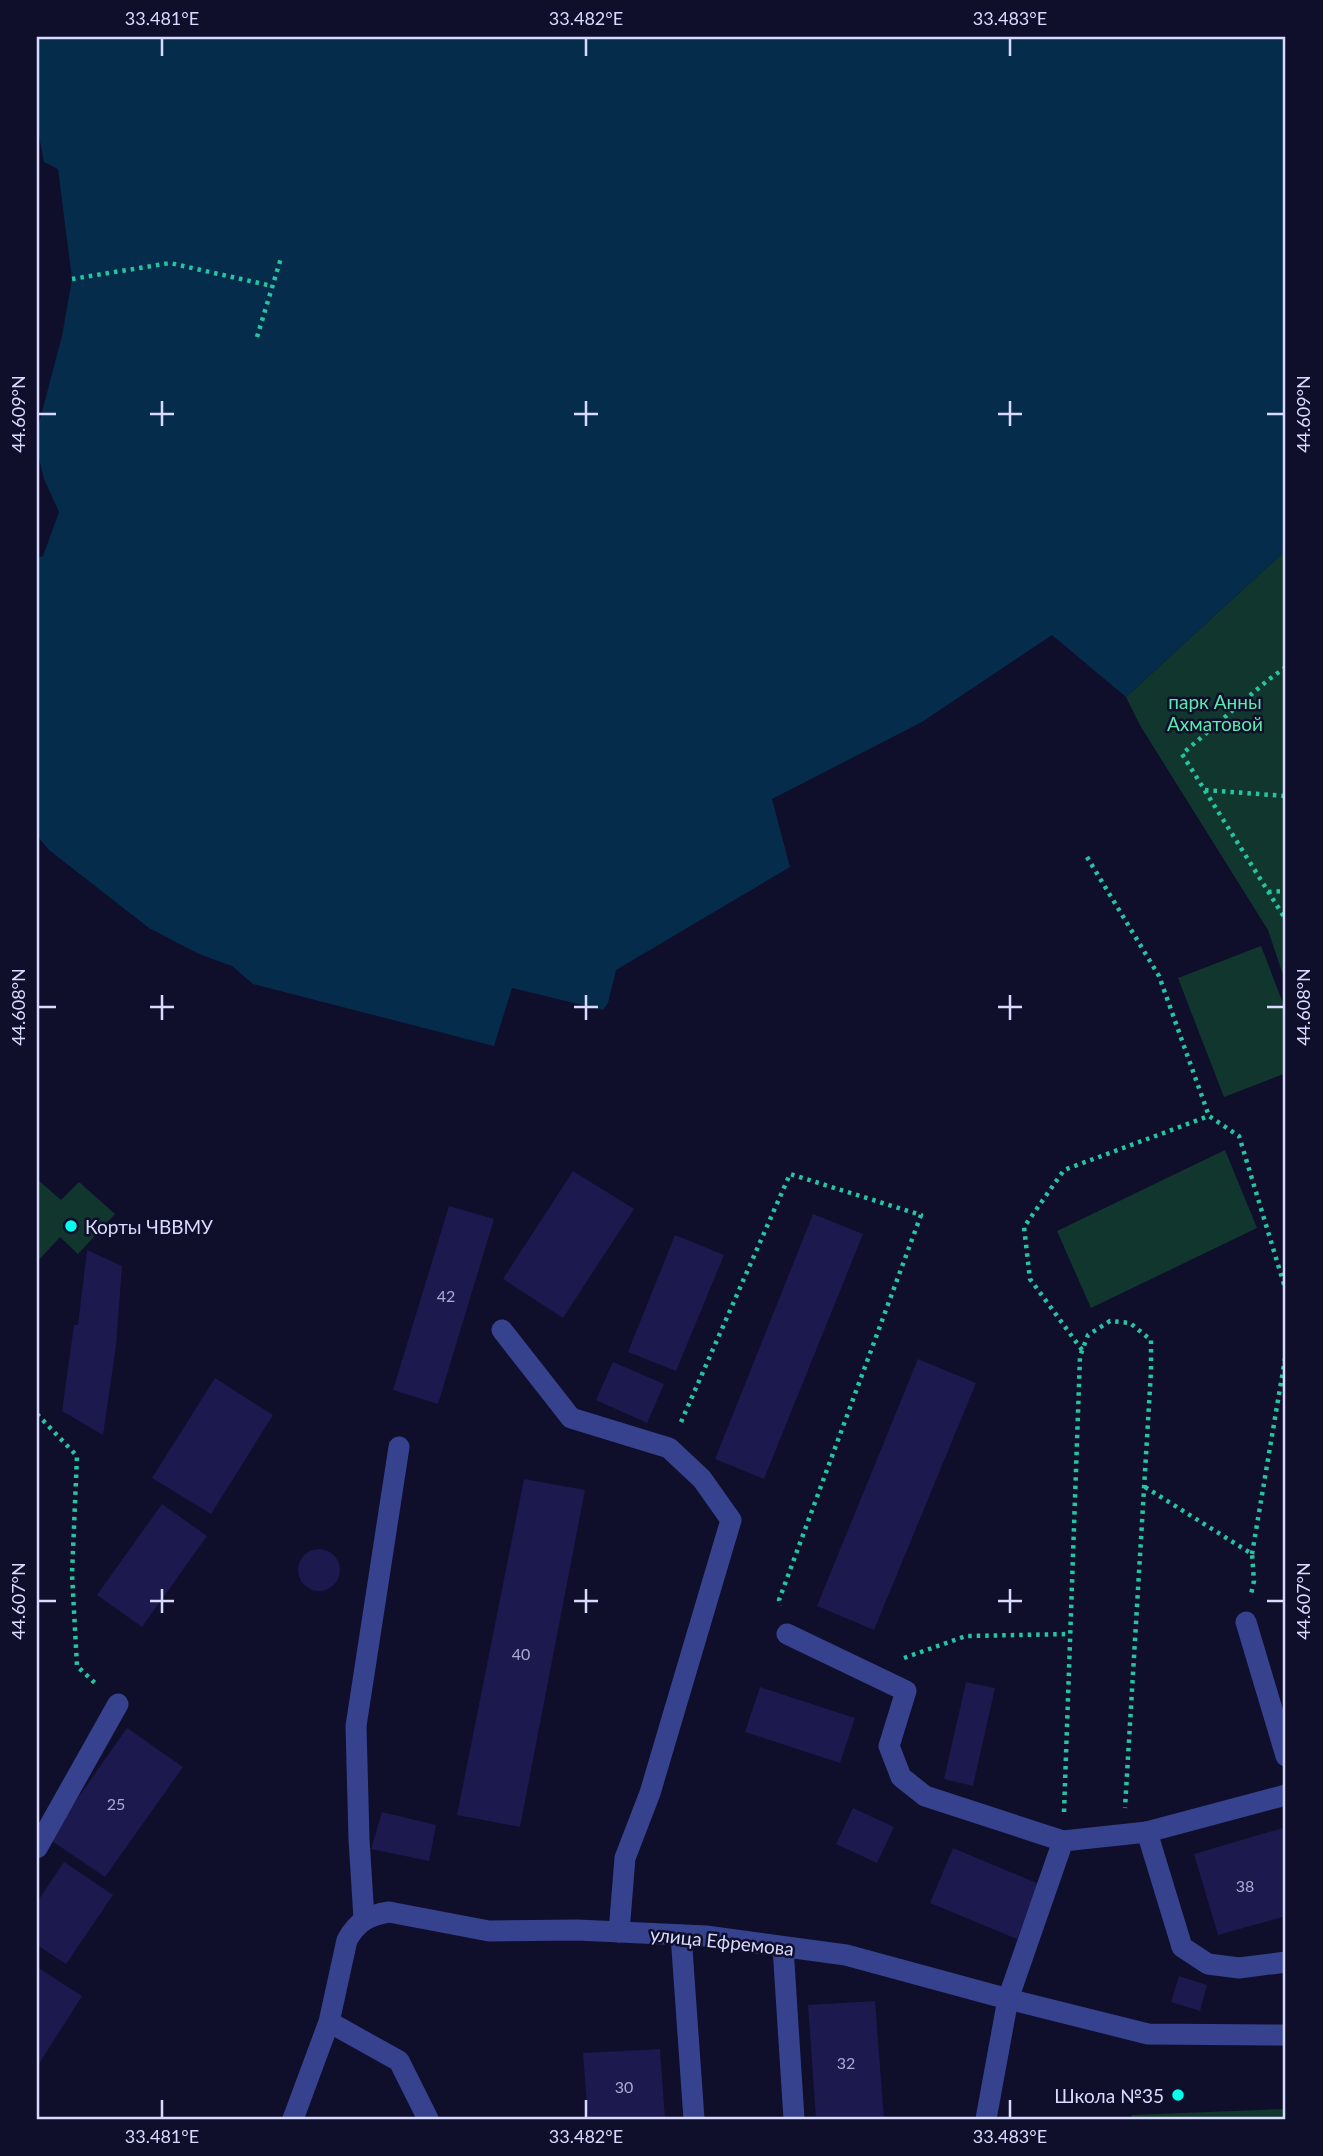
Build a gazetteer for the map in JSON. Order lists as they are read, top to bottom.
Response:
{
  "streets": {
    "street": ["улица Ефремова"]
  },
  "parks": ["парк Анны Ахматовой"],
  "places": ["Корты ЧВВМУ", "Школа №35"],
  "house_numbers": [
    "42",
    "40",
    "25",
    "38",
    "32",
    "30"
  ],
  "coordinates": [
    "33.481°E",
    "33.482°E",
    "33.483°E",
    "44.609°N",
    "44.608°N",
    "44.607°N"
  ]
}
